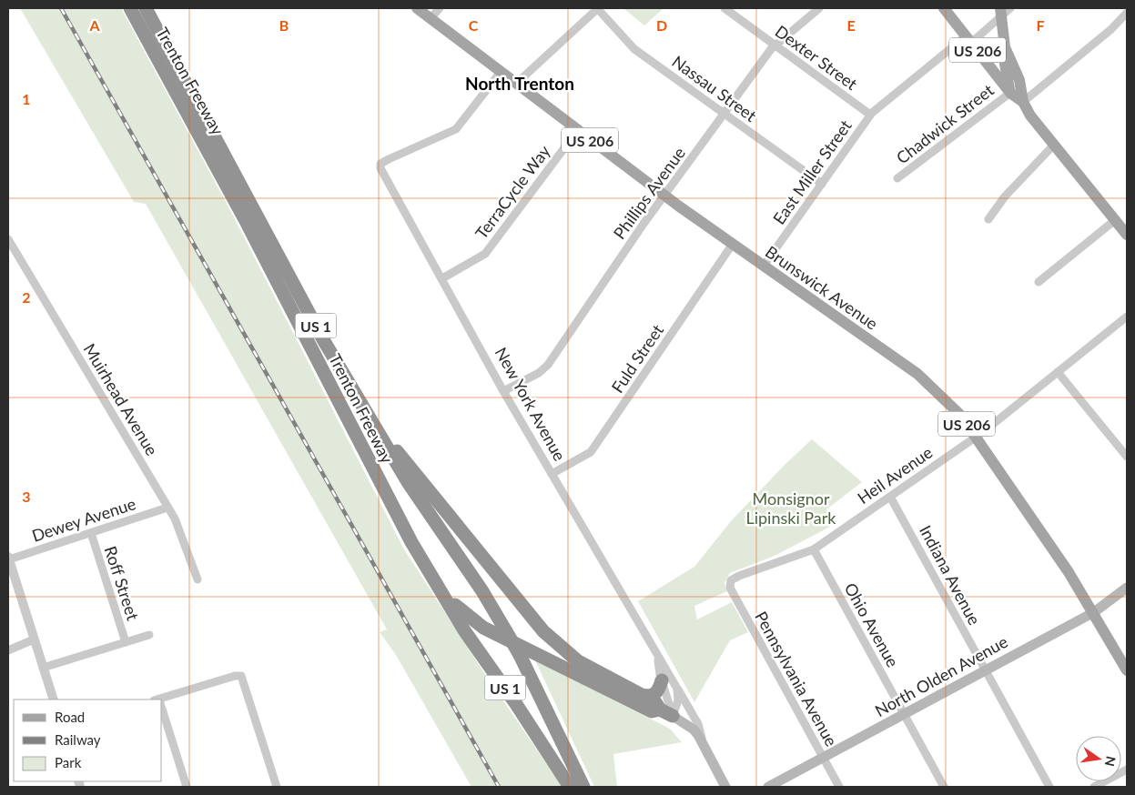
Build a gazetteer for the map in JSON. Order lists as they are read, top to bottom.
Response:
{
  "streets": {
    "highway": ["Trenton Freeway", "US 1"],
    "main road": ["US 206", "Brunswick Avenue", "North Olden Avenue"],
    "street": [
      "Dexter Street",
      "Nassau Street",
      "Chadwick Street",
      "East Miller Street",
      "TerraCycle Way",
      "Phillips Avenue",
      "Fuld Street",
      "Muirhead Avenue",
      "New York Avenue",
      "Heil Avenue",
      "Dewey Avenue",
      "Indiana Avenue",
      "Roff Street",
      "Ohio Avenue",
      "Pennsylvania Avenue"
    ]
  },
  "crossings": [
    ["US 206", "Chadwick Street"],
    ["US 206", "East Miller Street"],
    ["Dexter Street", "East Miller Street"],
    ["Dexter Street", "Phillips Avenue"],
    ["Nassau Street", "East Miller Street"],
    ["Nassau Street", "Phillips Avenue"],
    ["East Miller Street", "Brunswick Avenue"],
    ["TerraCycle Way", "Brunswick Avenue"],
    ["TerraCycle Way", "New York Avenue"],
    ["Phillips Avenue", "Brunswick Avenue"],
    ["Phillips Avenue", "New York Avenue"],
    ["Brunswick Avenue", "Fuld Street"],
    ["Brunswick Avenue", "New York Avenue"],
    ["Brunswick Avenue", "Heil Avenue"],
    ["Brunswick Avenue", "North Olden Avenue"],
    ["Fuld Street", "New York Avenue"],
    ["Muirhead Avenue", "Dewey Avenue"],
    ["Heil Avenue", "Indiana Avenue"],
    ["Heil Avenue", "Ohio Avenue"],
    ["Heil Avenue", "Pennsylvania Avenue"],
    ["Dewey Avenue", "Roff Street"],
    ["Indiana Avenue", "North Olden Avenue"],
    ["Ohio Avenue", "North Olden Avenue"],
    ["North Olden Avenue", "Pennsylvania Avenue"]
  ],
  "districts": ["North Trenton"],
  "parks": ["Monsignor Lipinski Park"],
  "legend": ["Road", "Railway", "Park"],
  "north": "right",
  "grid": {
    "columns": [
      "A",
      "B",
      "C",
      "D",
      "E",
      "F"
    ],
    "rows": ["1", "2", "3"]
  }
}
